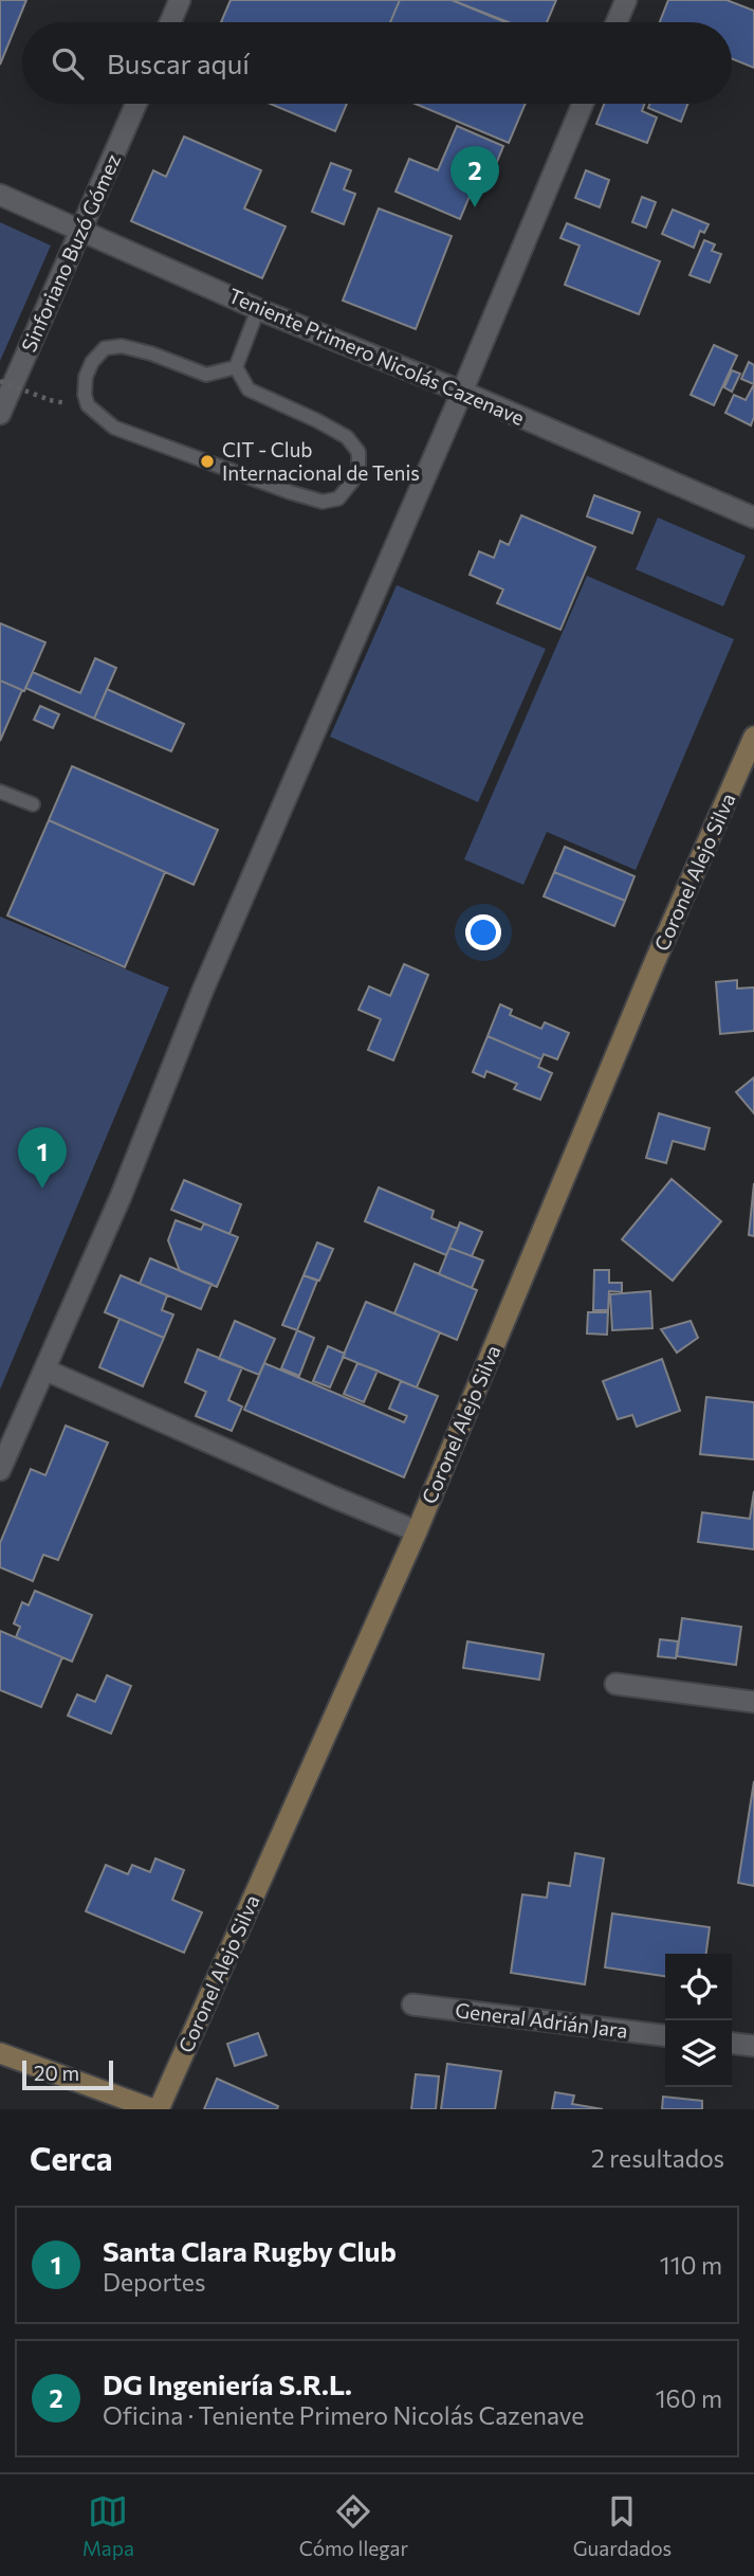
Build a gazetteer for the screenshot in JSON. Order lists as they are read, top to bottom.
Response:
{
  "streets": {
    "main road": ["Coronel Alejo Silva"],
    "street": ["Sinforiano Buzó Gómez", "Teniente Primero Nicolás Cazenave", "General Adrián Jara"]
  },
  "crossings": [
    ["Sinforiano Buzó Gómez", "Teniente Primero Nicolás Cazenave"]
  ],
  "places": ["CIT - Club Internacional de Tenis"],
  "scale_bar": "20 m",
  "page": {
    "search": "Buscar aquí",
    "pins": ["2", "1"],
    "scale": "20 m",
    "heading": ["Cerca", "2 resultados"],
    "list": [
      {
        "mark": "1",
        "name": "Santa Clara Rugby Club",
        "note": "Deportes",
        "value": "110 m"
      },
      {
        "mark": "2",
        "name": "DG Ingeniería S.R.L.",
        "note": "Oficina · Teniente Primero Nicolás Cazenave",
        "value": "160 m"
      }
    ],
    "nav": ["Mapa", "Cómo llegar", "Guardados"]
  }
}
